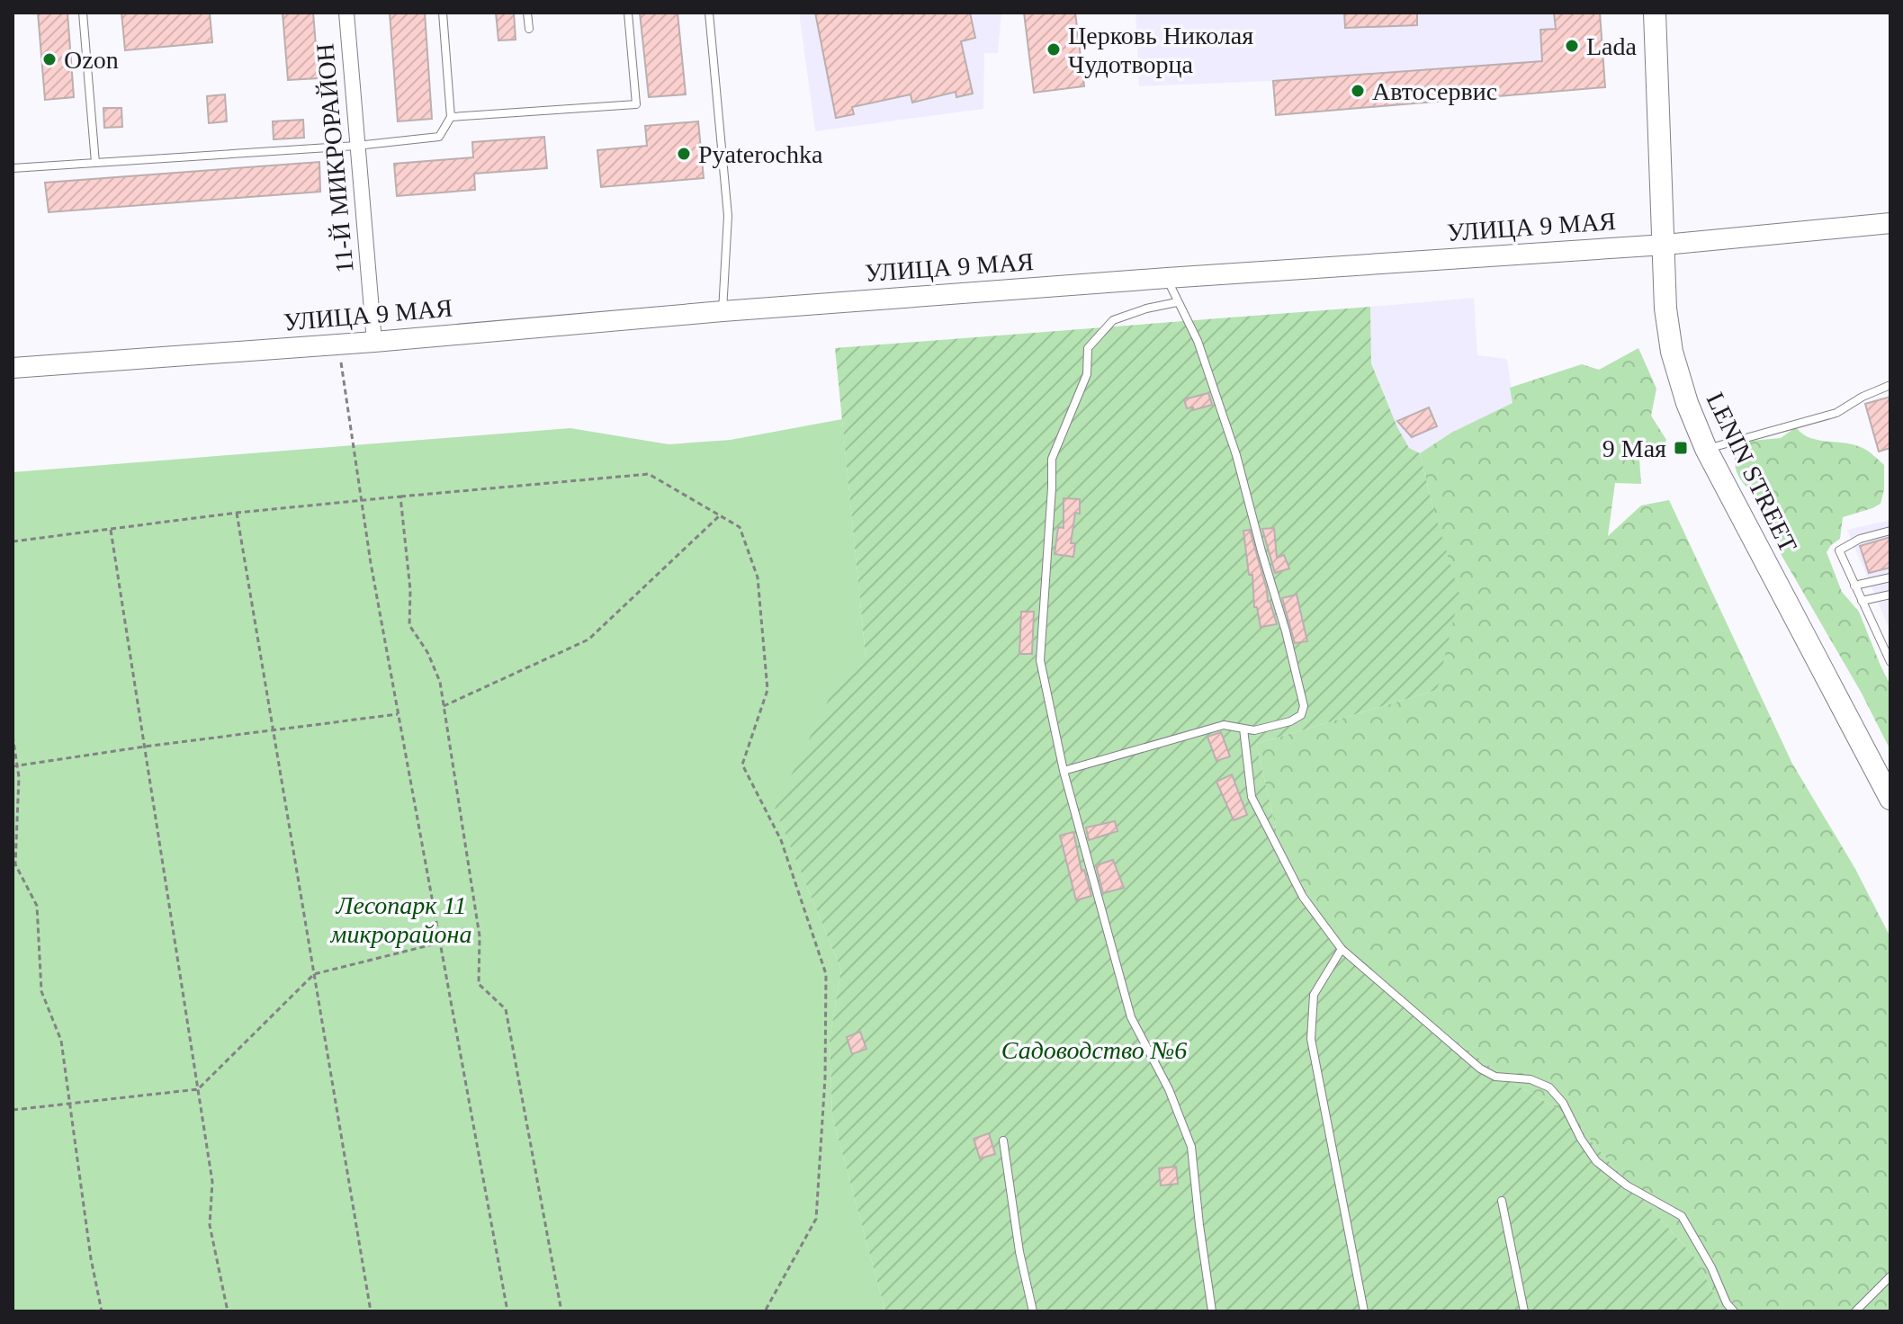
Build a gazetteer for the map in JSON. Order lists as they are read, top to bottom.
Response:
{
  "streets": {
    "main road": ["УЛИЦА 9 МАЯ", "LENIN STREET"],
    "street": ["11-Й МИКРОРАЙОН"]
  },
  "crossings": [
    ["11-Й МИКРОРАЙОН", "УЛИЦА 9 МАЯ"],
    ["УЛИЦА 9 МАЯ", "LENIN STREET"]
  ],
  "parks": ["Лесопарк 11 микрорайона", "Садоводство №6"],
  "places": {
    "other": [
      "Lada",
      "Церковь Николая Чудотворца",
      "Ozon",
      "Автосервис",
      "Pyaterochka"
    ],
    "transit": ["9 Мая"]
  }
}
